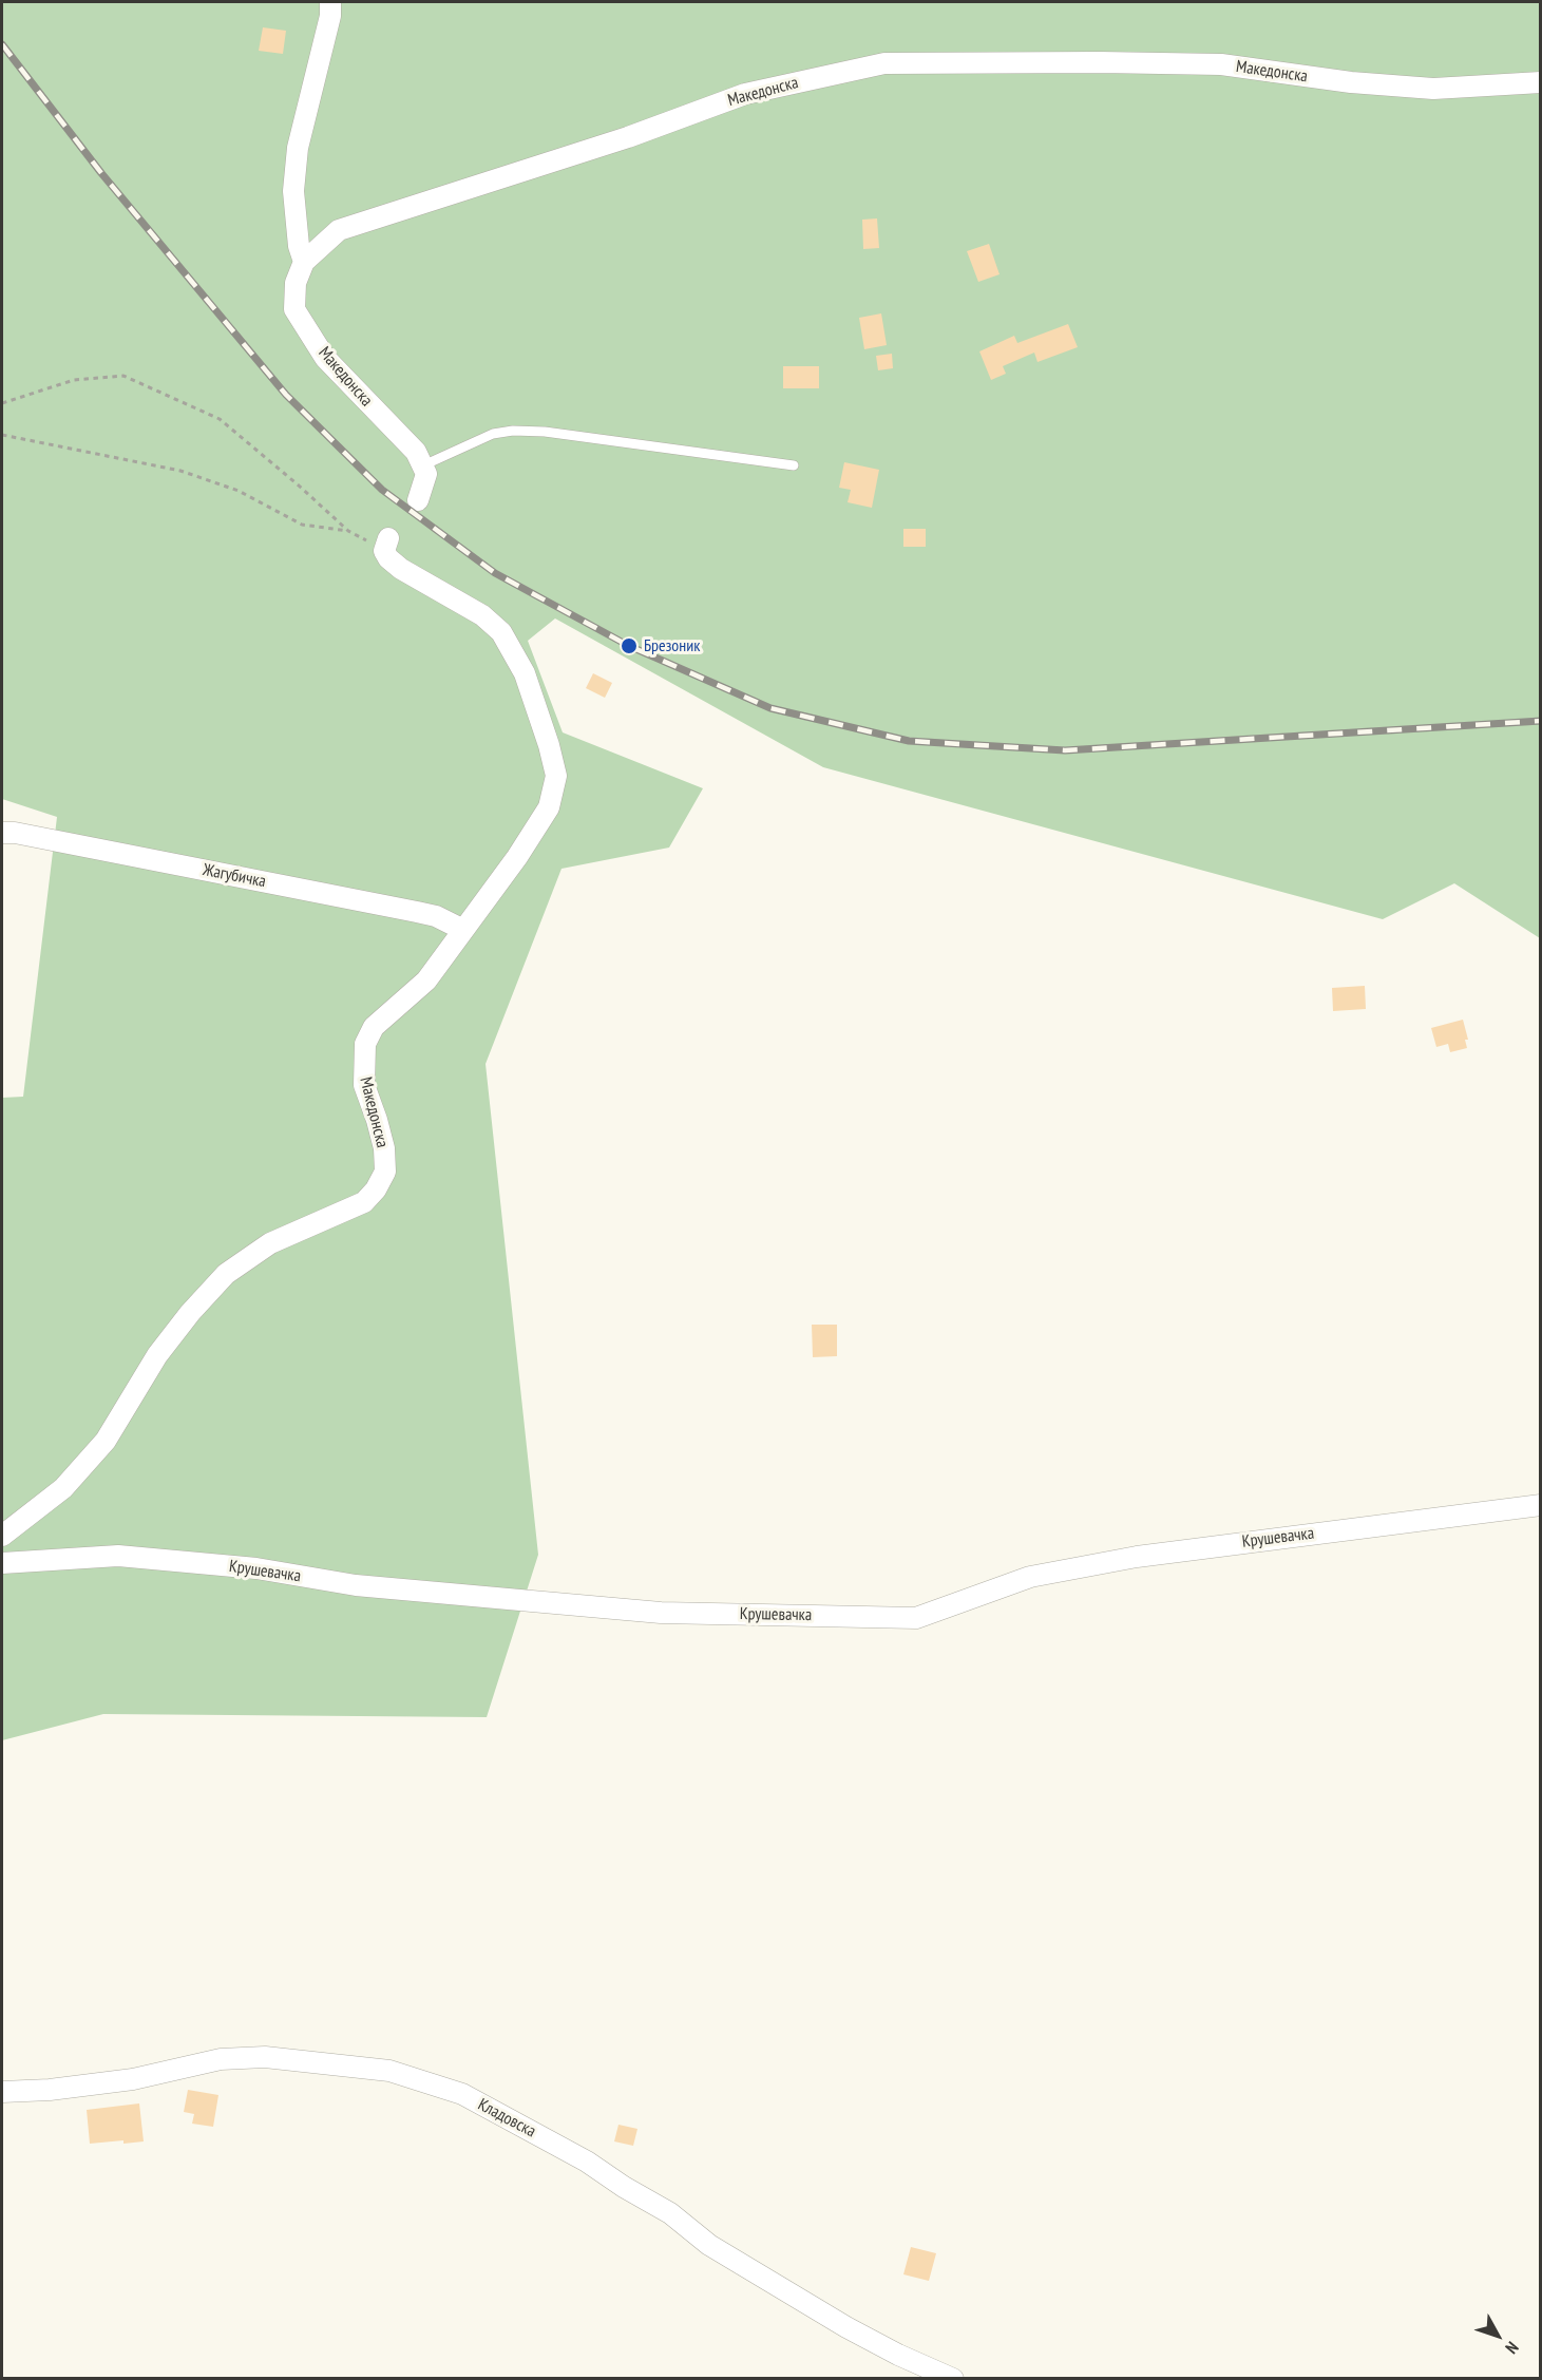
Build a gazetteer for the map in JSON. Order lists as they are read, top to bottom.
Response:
{
  "streets": {
    "street": [
      "Македонска",
      "Жагубичка",
      "Крушевачка",
      "Кладовска"
    ]
  },
  "crossings": [
    ["Македонска", "Жагубичка"]
  ],
  "places": ["Брезоник"],
  "north": "bottom right"
}
